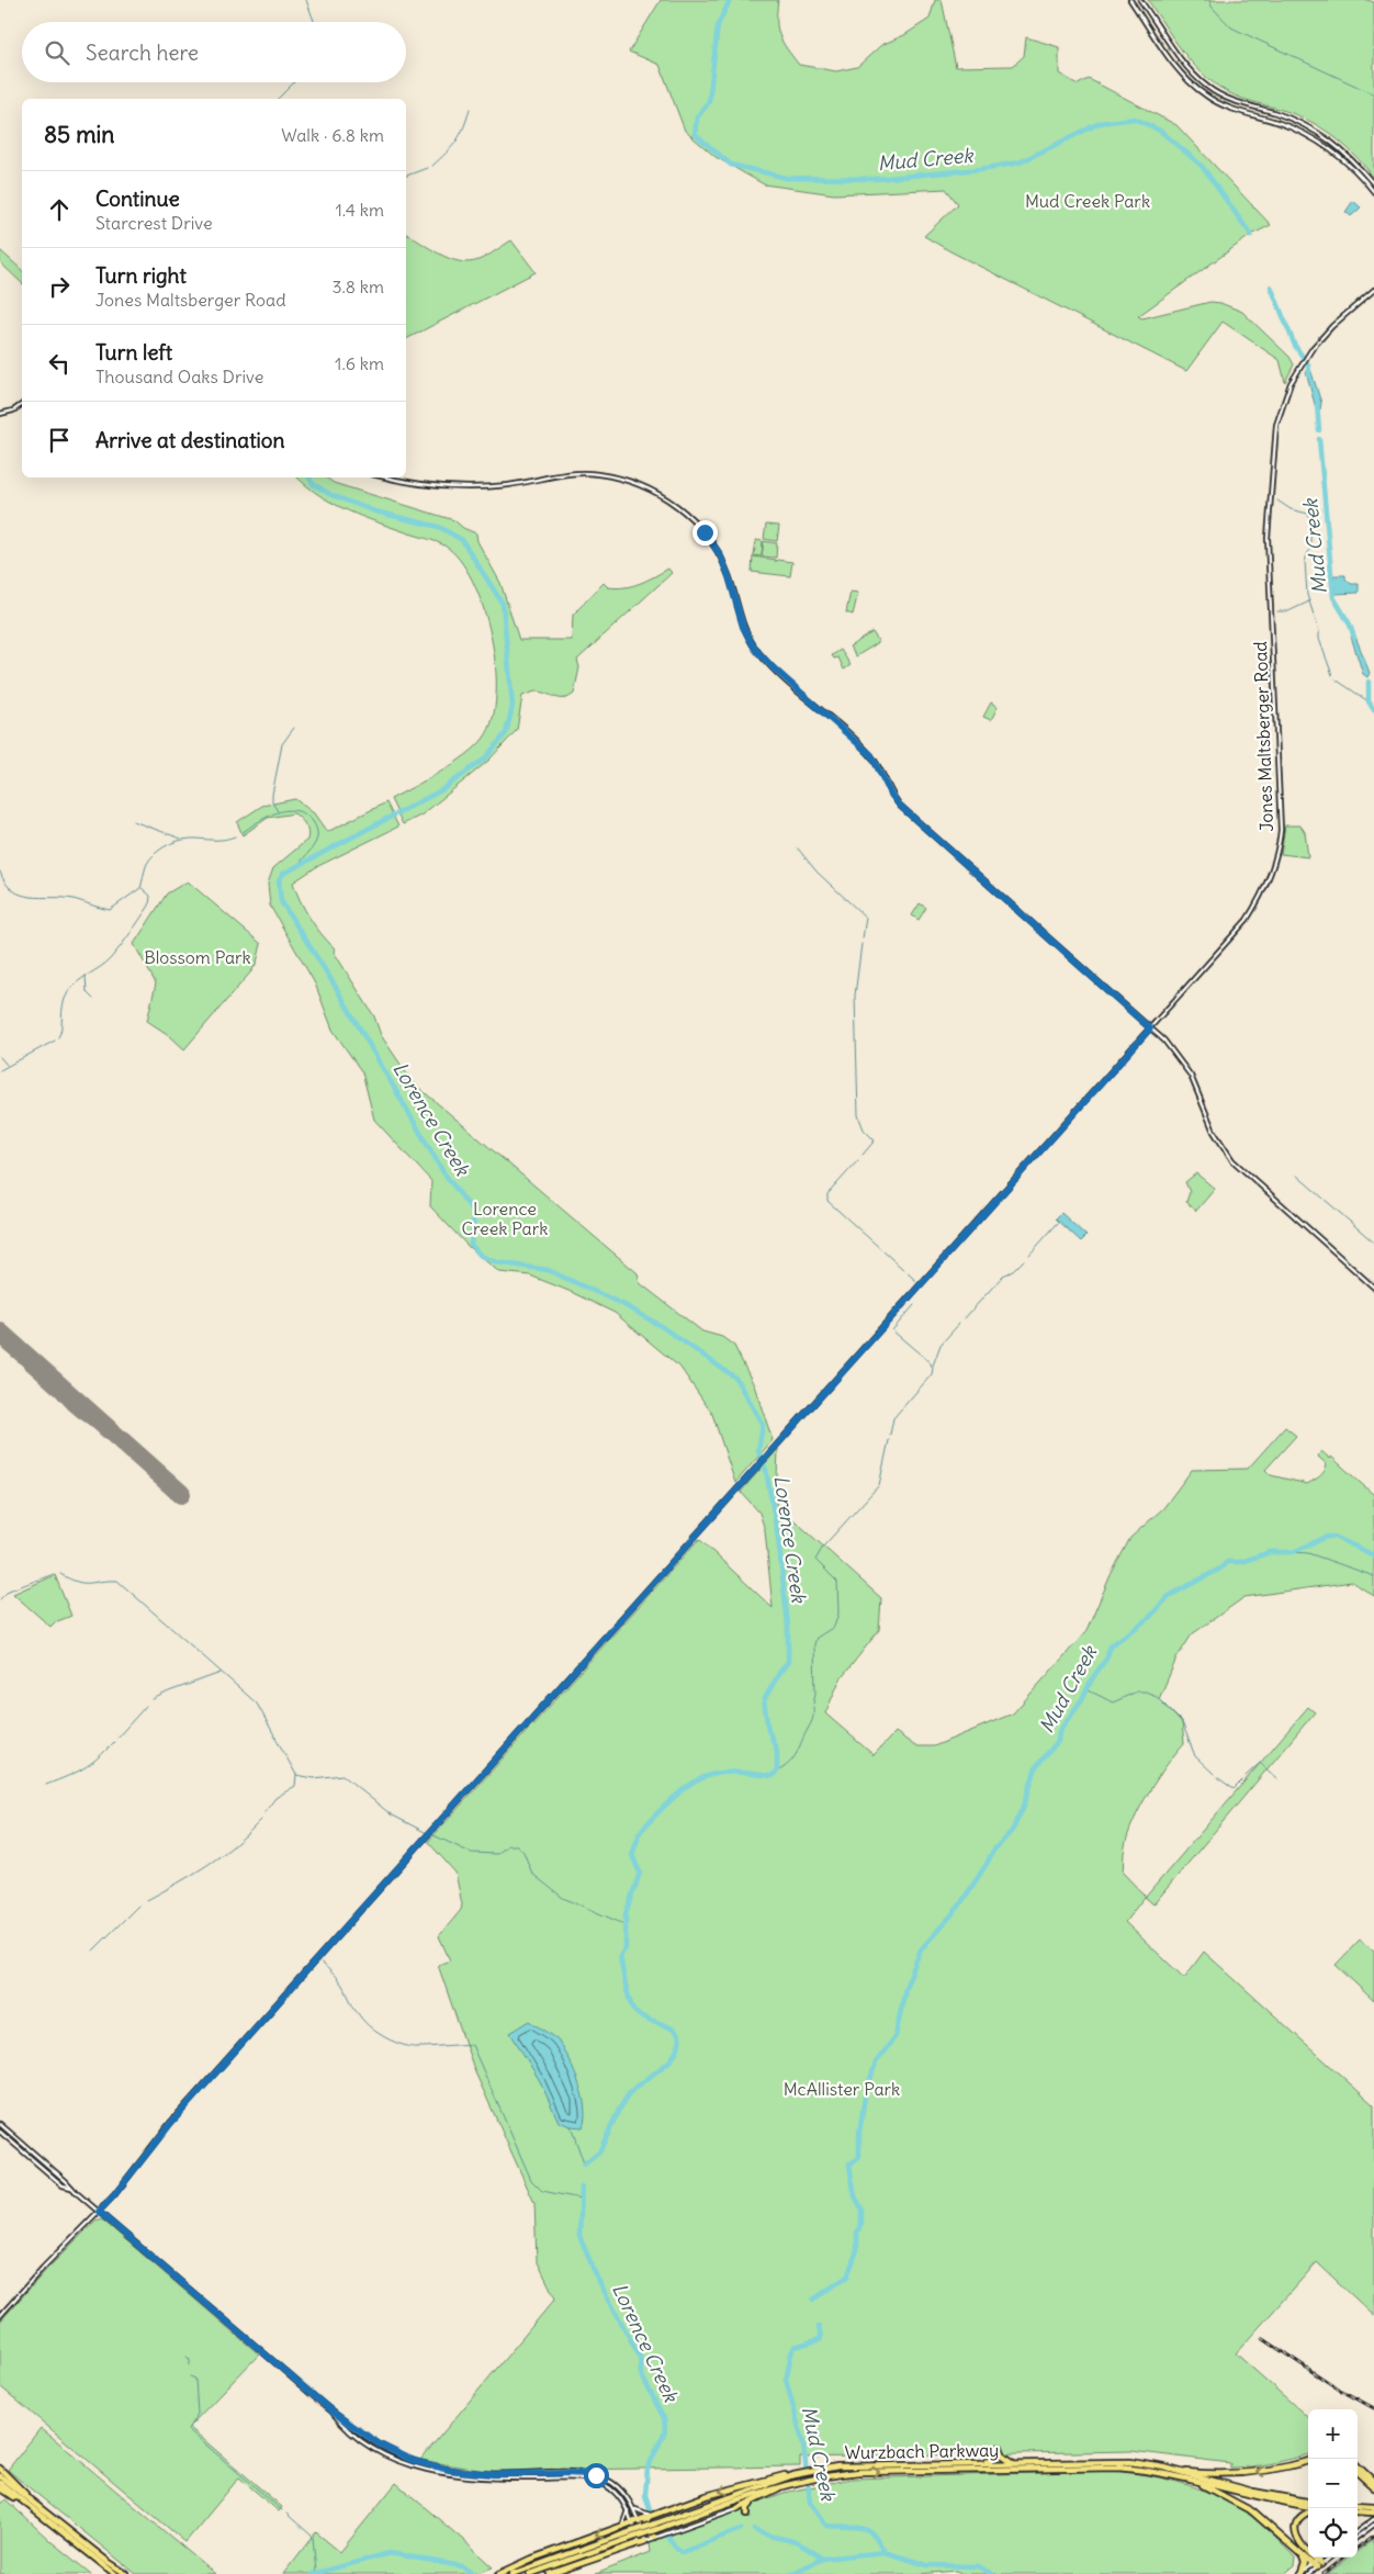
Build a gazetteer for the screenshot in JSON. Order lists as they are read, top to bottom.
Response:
{
  "streets": {
    "highway": ["Wurzbach Parkway"],
    "main road": ["Jones Maltsberger Road"]
  },
  "water": ["Mud Creek", "Lorence Creek"],
  "parks": [
    "Mud Creek Park",
    "Blossom Park",
    "Lorence Creek Park",
    "McAllister Park"
  ],
  "page": {
    "search": "Search here",
    "heading": ["85 min", "Walk · 6.8 km"],
    "list": [
      ["Continue", "Starcrest Drive", "1.4 km"],
      ["Turn right", "Jones Maltsberger Road", "3.8 km"],
      ["Turn left", "Thousand Oaks Drive", "1.6 km"],
      "Arrive at destination"
    ],
    "map_buttons": ["+", "−"]
  }
}
